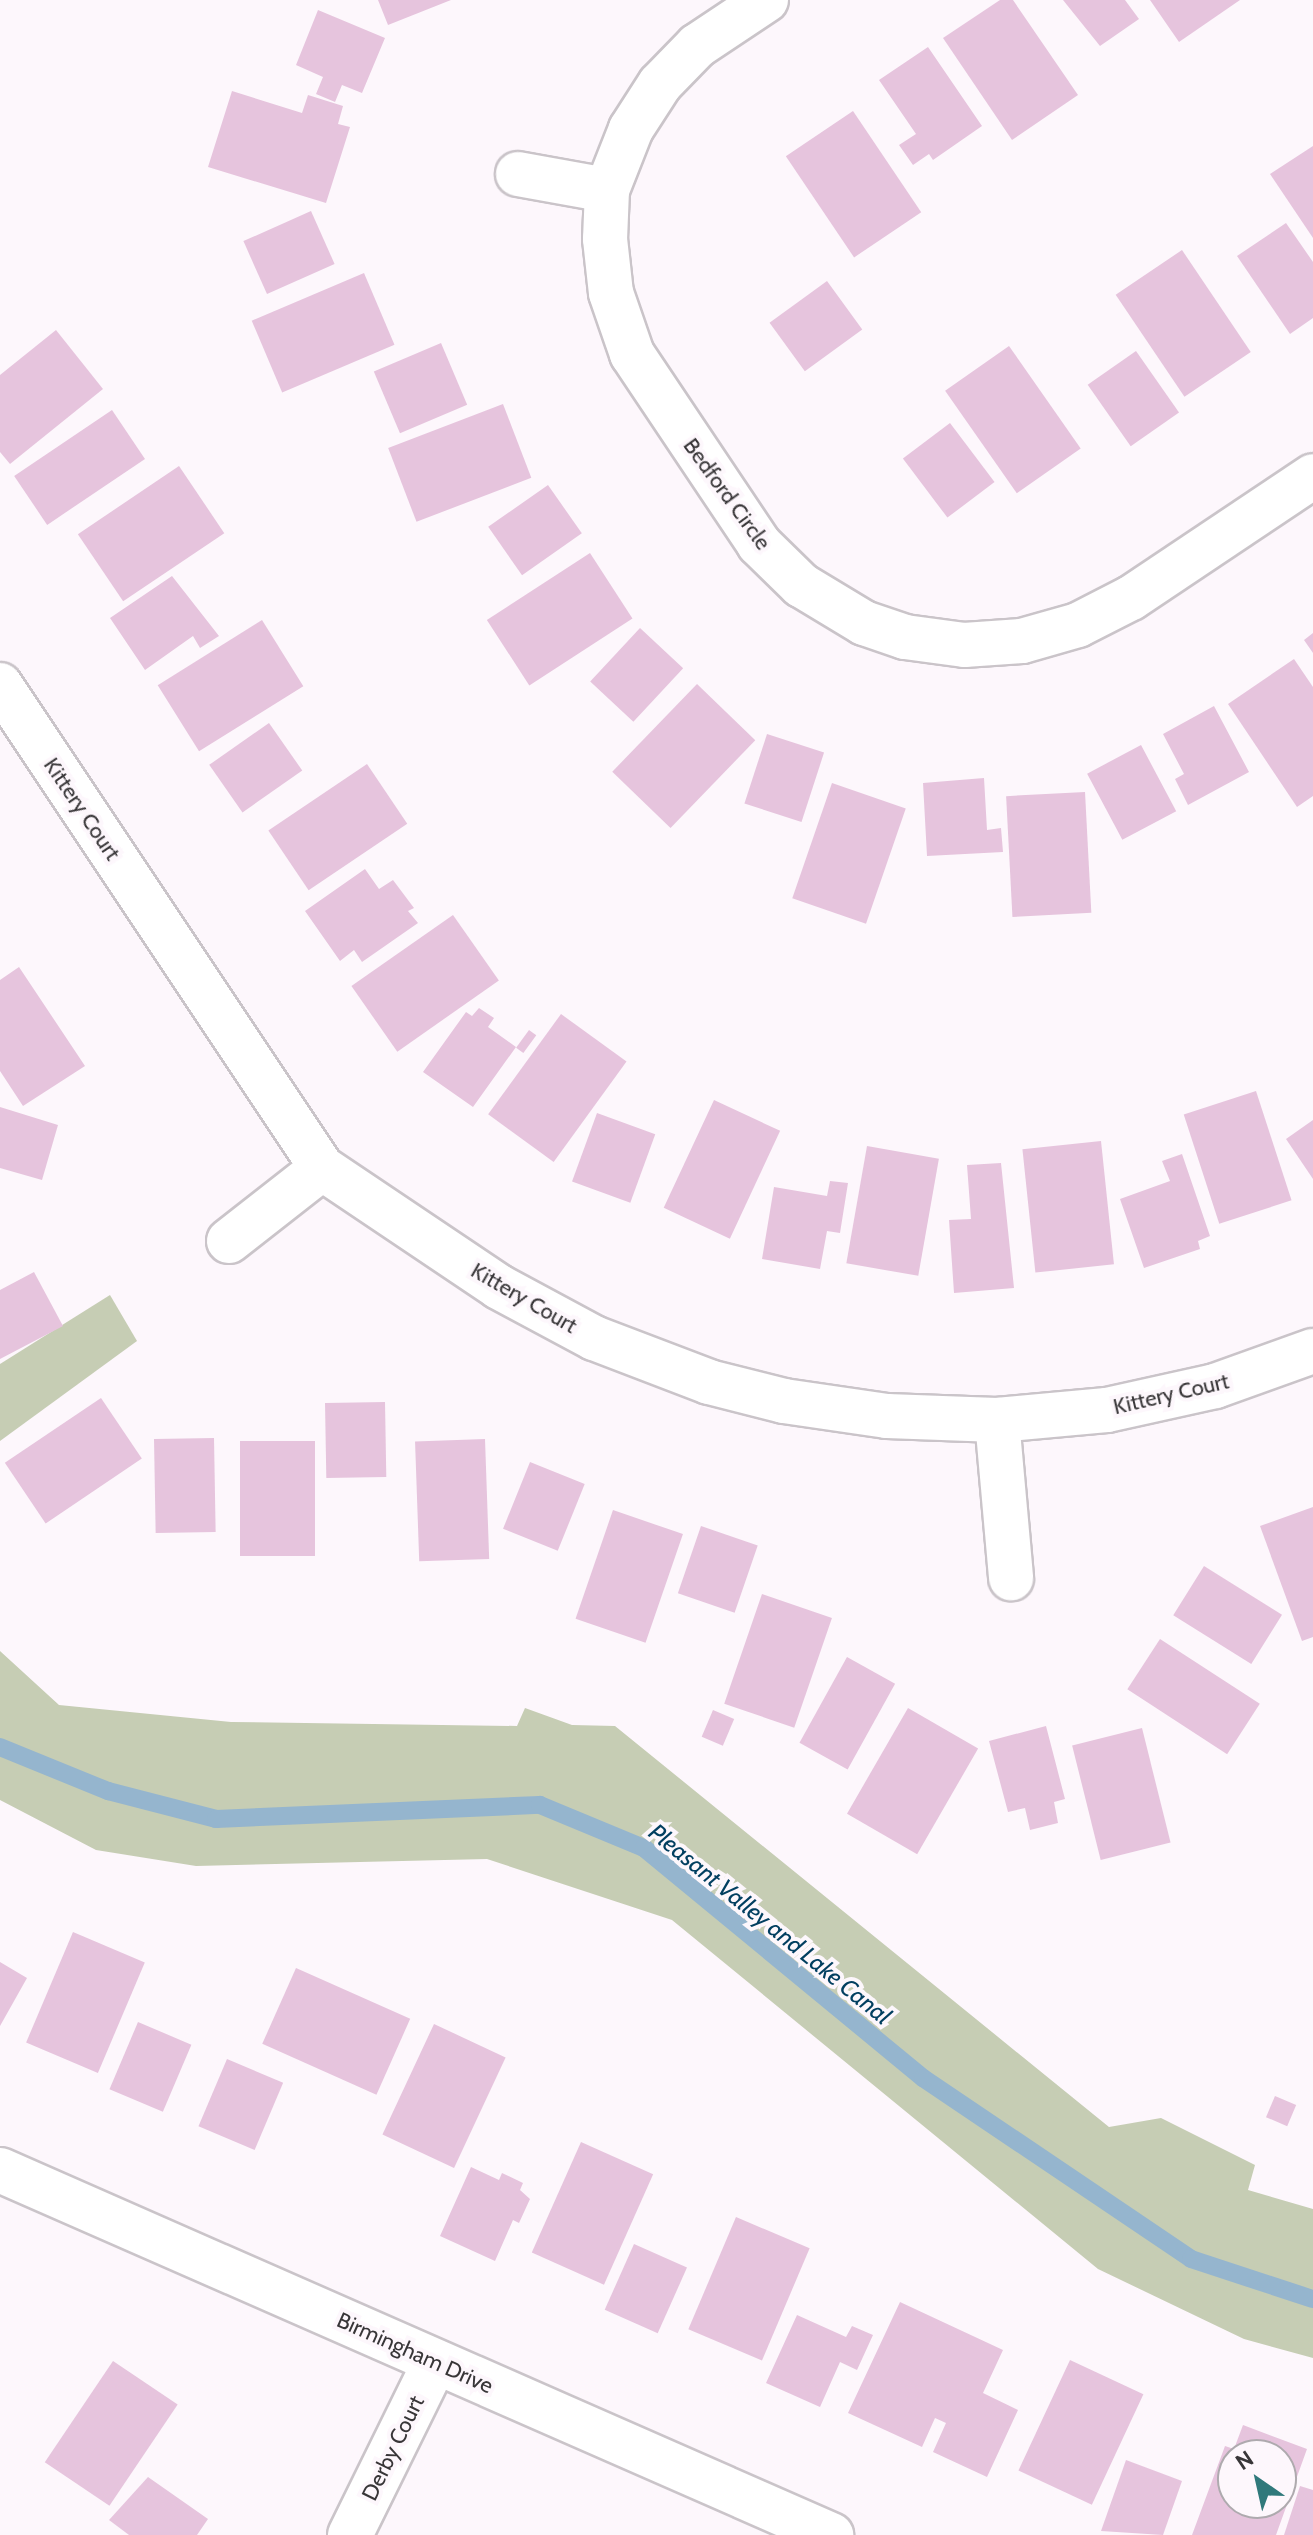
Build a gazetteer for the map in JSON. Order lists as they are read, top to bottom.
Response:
{
  "streets": {
    "street": [
      "Bedford Circle",
      "Kittery Court",
      "Birmingham Drive",
      "Derby Court"
    ]
  },
  "crossings": [
    ["Birmingham Drive", "Derby Court"]
  ],
  "water": ["Pleasant Valley and Lake Canal"],
  "north": "top left"
}
